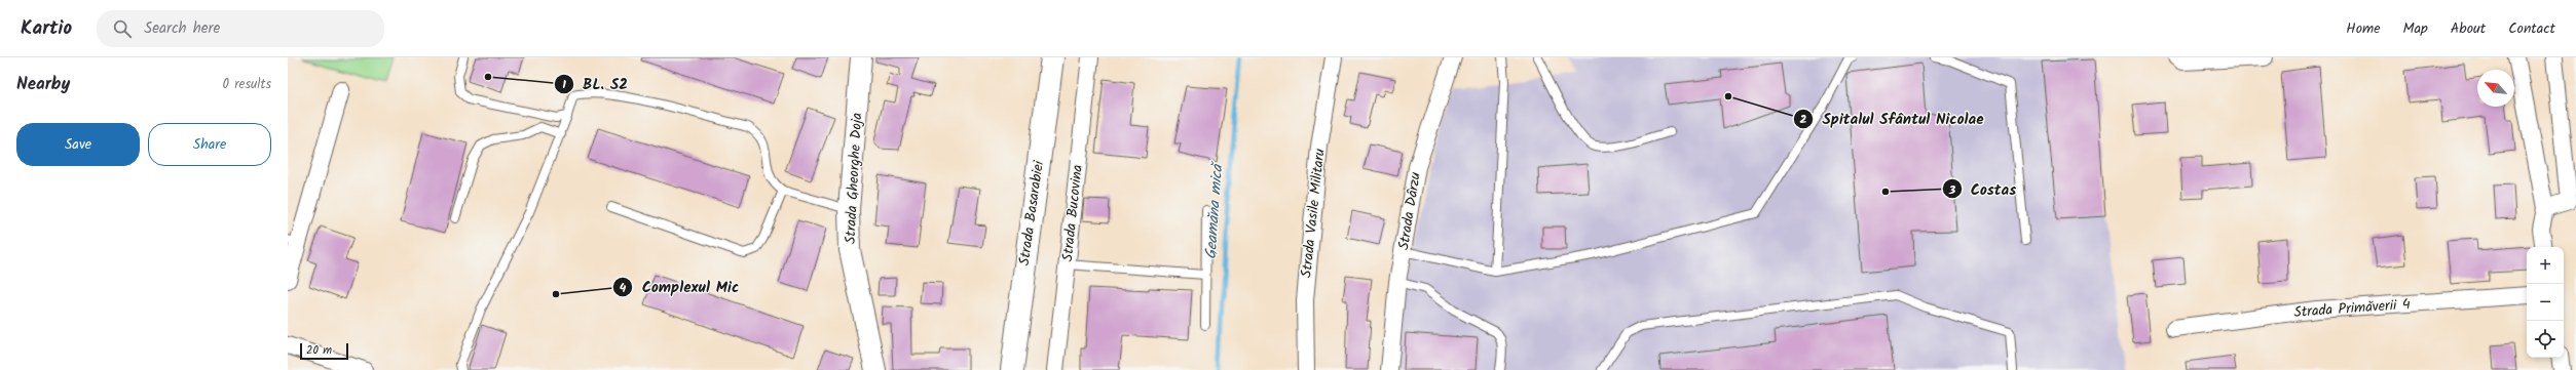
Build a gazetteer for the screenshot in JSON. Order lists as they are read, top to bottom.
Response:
{
  "streets": {
    "main road": ["Strada Basarabiei"],
    "street": [
      "Strada Gheorghe Doja",
      "Strada Dârzu",
      "Strada Bucovina",
      "Strada Vasile Militaru",
      "Strada Primăverii 4"
    ]
  },
  "water": ["Geamăna mică"],
  "places": [
    "BL. S2",
    "Spitalul Sfântul Nicolae",
    "Costas",
    "Complexul Mic"
  ],
  "scale_bar": "20 m",
  "north": "top left",
  "page": {
    "header": "Kartio",
    "search": "Search here",
    "nav": [
      "Home",
      "Map",
      "About",
      "Contact"
    ],
    "heading": ["Nearby", "0 results"],
    "buttons": ["Save", "Share"],
    "map_buttons": ["+", "−"],
    "scale": "20 m"
  }
}
